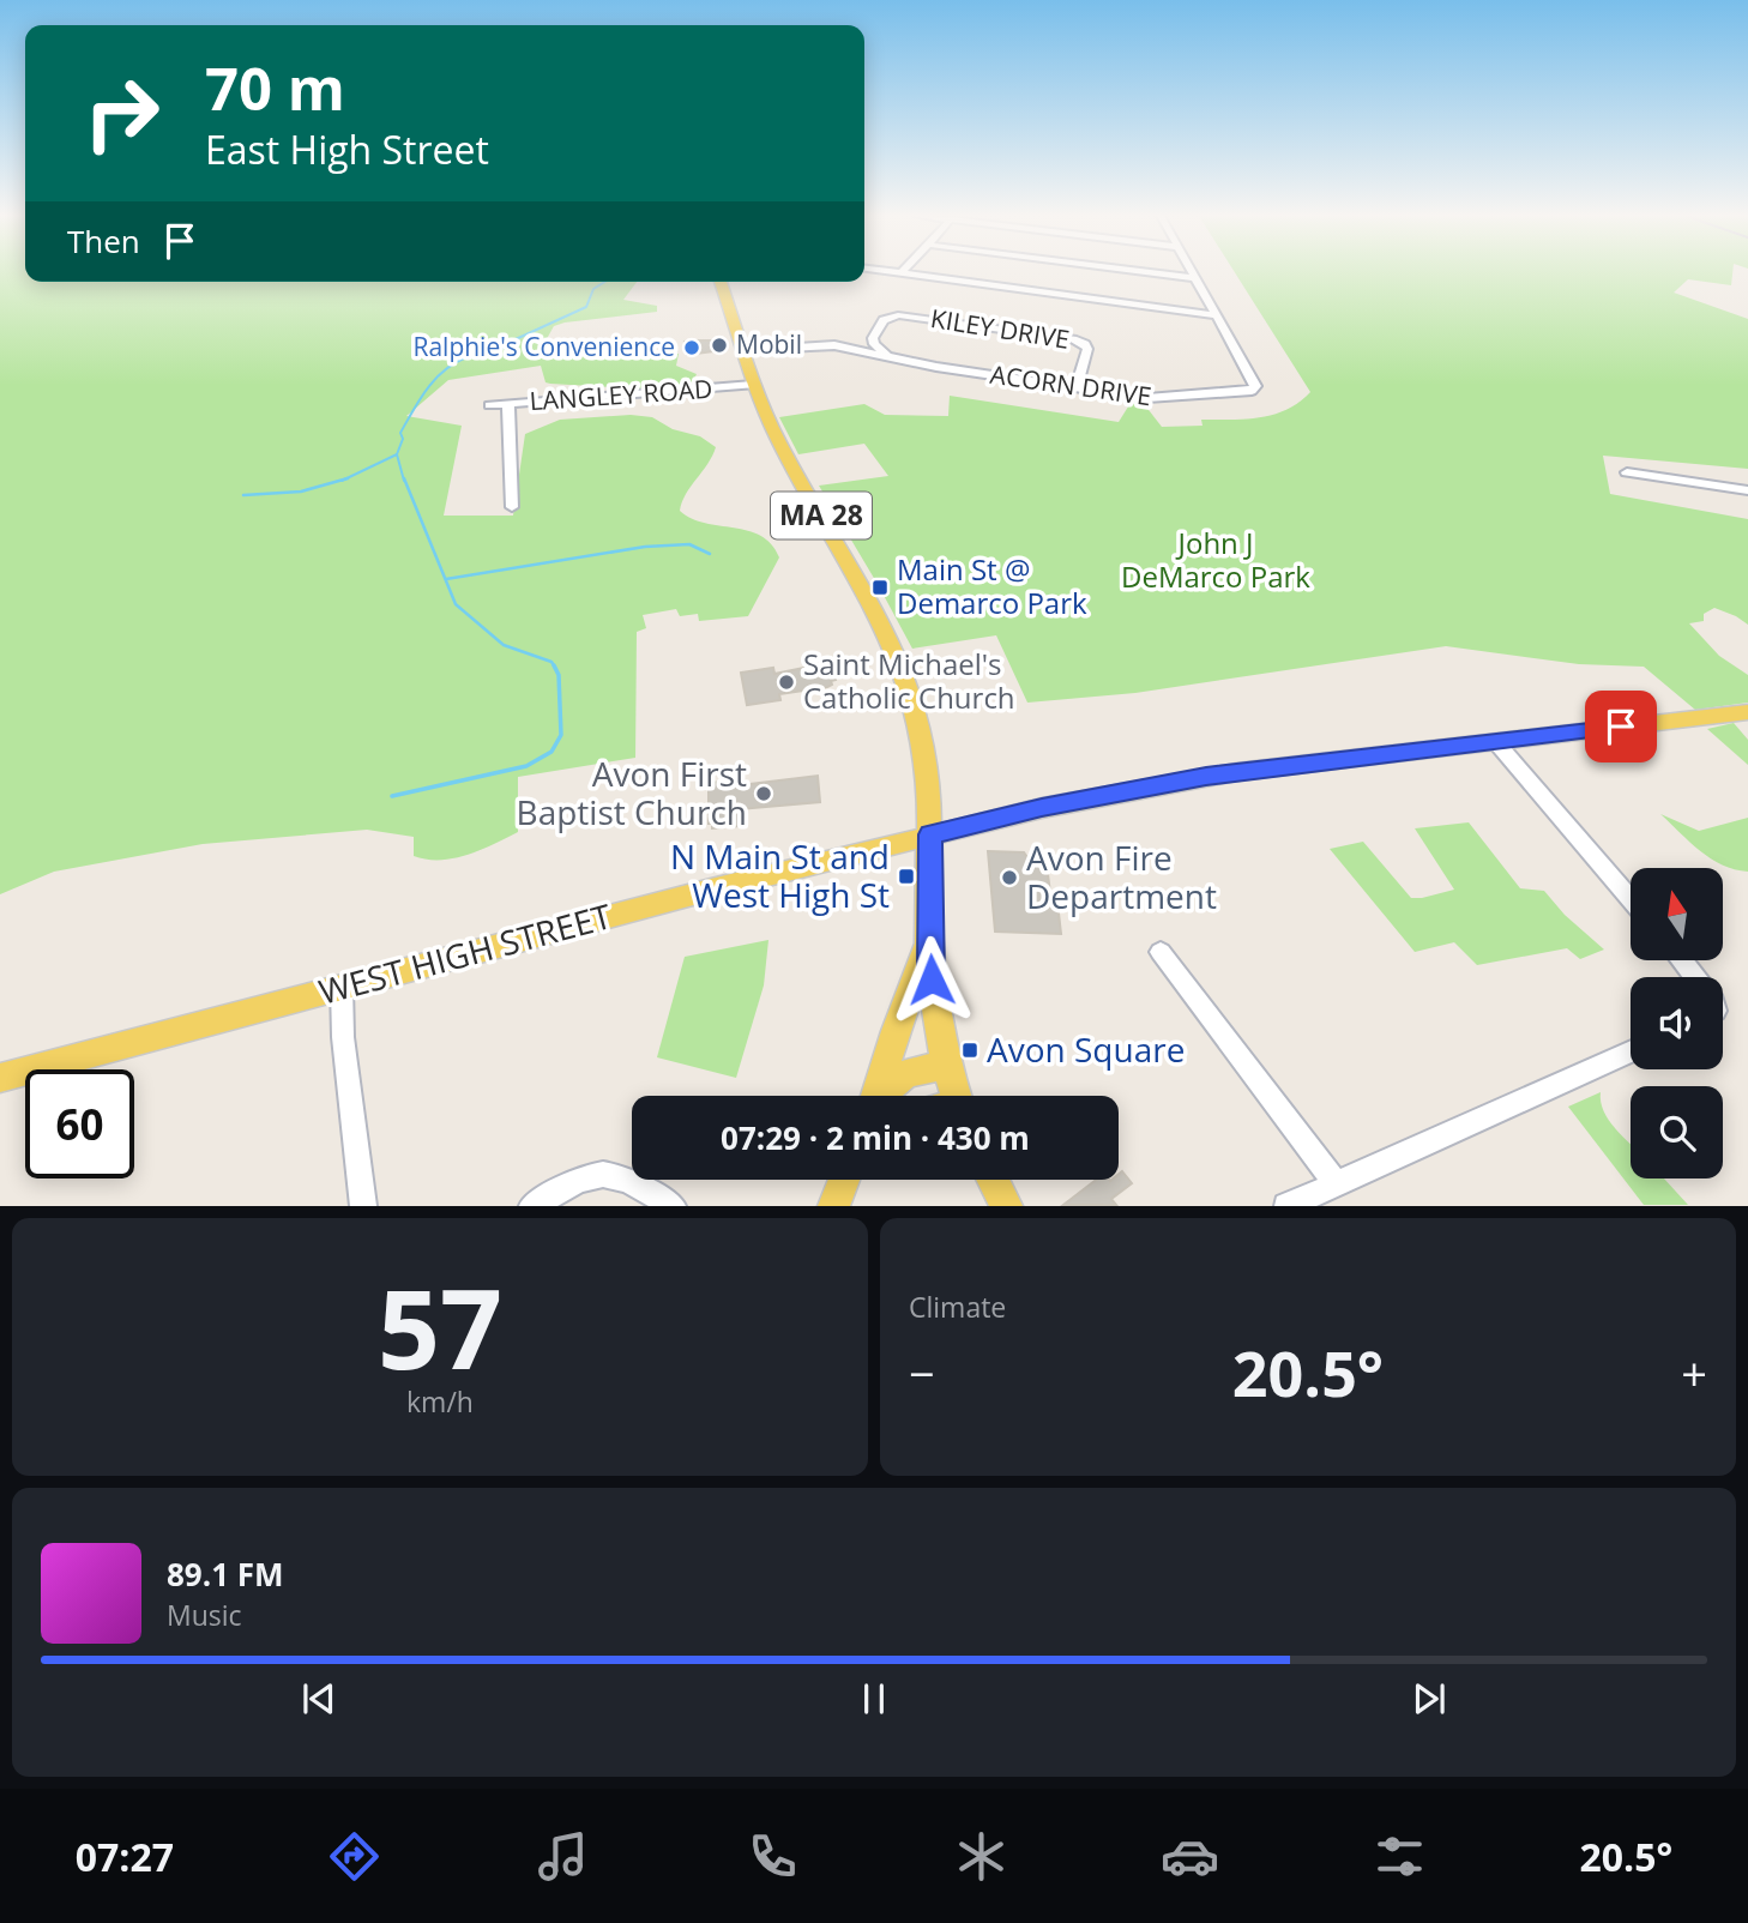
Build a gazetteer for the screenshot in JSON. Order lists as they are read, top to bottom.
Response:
{
  "streets": {
    "main road": ["MA 28", "WEST HIGH STREET"],
    "street": ["KILEY DRIVE", "ACORN DRIVE", "LANGLEY ROAD"]
  },
  "crossings": [
    ["KILEY DRIVE", "ACORN DRIVE"],
    ["ACORN DRIVE", "MA 28"],
    ["LANGLEY ROAD", "MA 28"],
    ["MA 28", "WEST HIGH STREET"]
  ],
  "parks": ["John J DeMarco Park"],
  "places": {
    "other": [
      "Mobil",
      "Ralphie's Convenience",
      "Saint Michael's Catholic Church",
      "Avon First Baptist Church",
      "Avon Fire Department"
    ],
    "transit": ["Main St @ Demarco Park", "N Main St and West High St", "Avon Square"]
  },
  "north": "top",
  "page": {
    "turn": ["70 m", "East High Street"],
    "then": "Then",
    "limit": "60",
    "trip": "07:29 · 2 min · 430 m",
    "tile": [
      ["57", "km/h"],
      "Climate"
    ],
    "heat": ["−", "20.5°", "+"],
    "song": ["89.1 FM", "Music"],
    "tabs": ["07:27", "20.5°"]
  }
}
